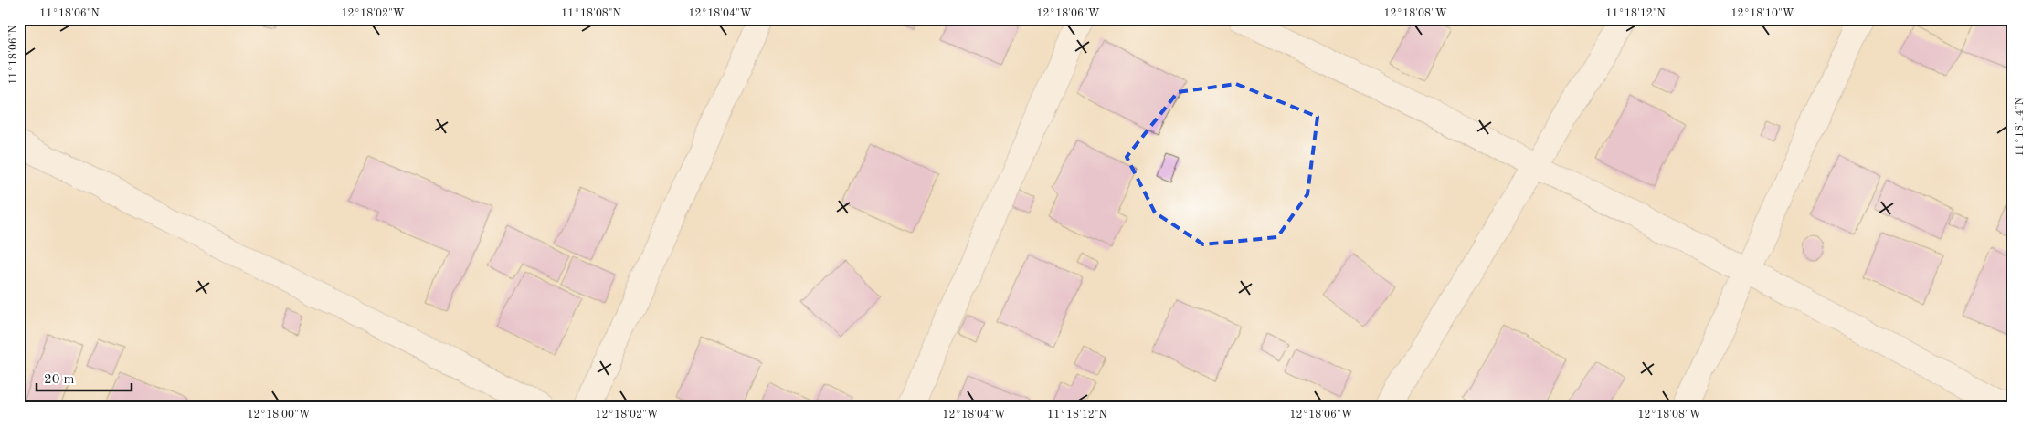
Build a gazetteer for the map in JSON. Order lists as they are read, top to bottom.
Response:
{
  "scale_bar": "20 m",
  "coordinates": [
    "11°18'06\"N",
    "12°18'02\"W",
    "11°18'08\"N",
    "12°18'04\"W",
    "12°18'06\"W",
    "12°18'08\"W",
    "11°18'12\"N",
    "12°18'10\"W",
    "11°18'14\"N",
    "12°18'00\"W"
  ]
}
